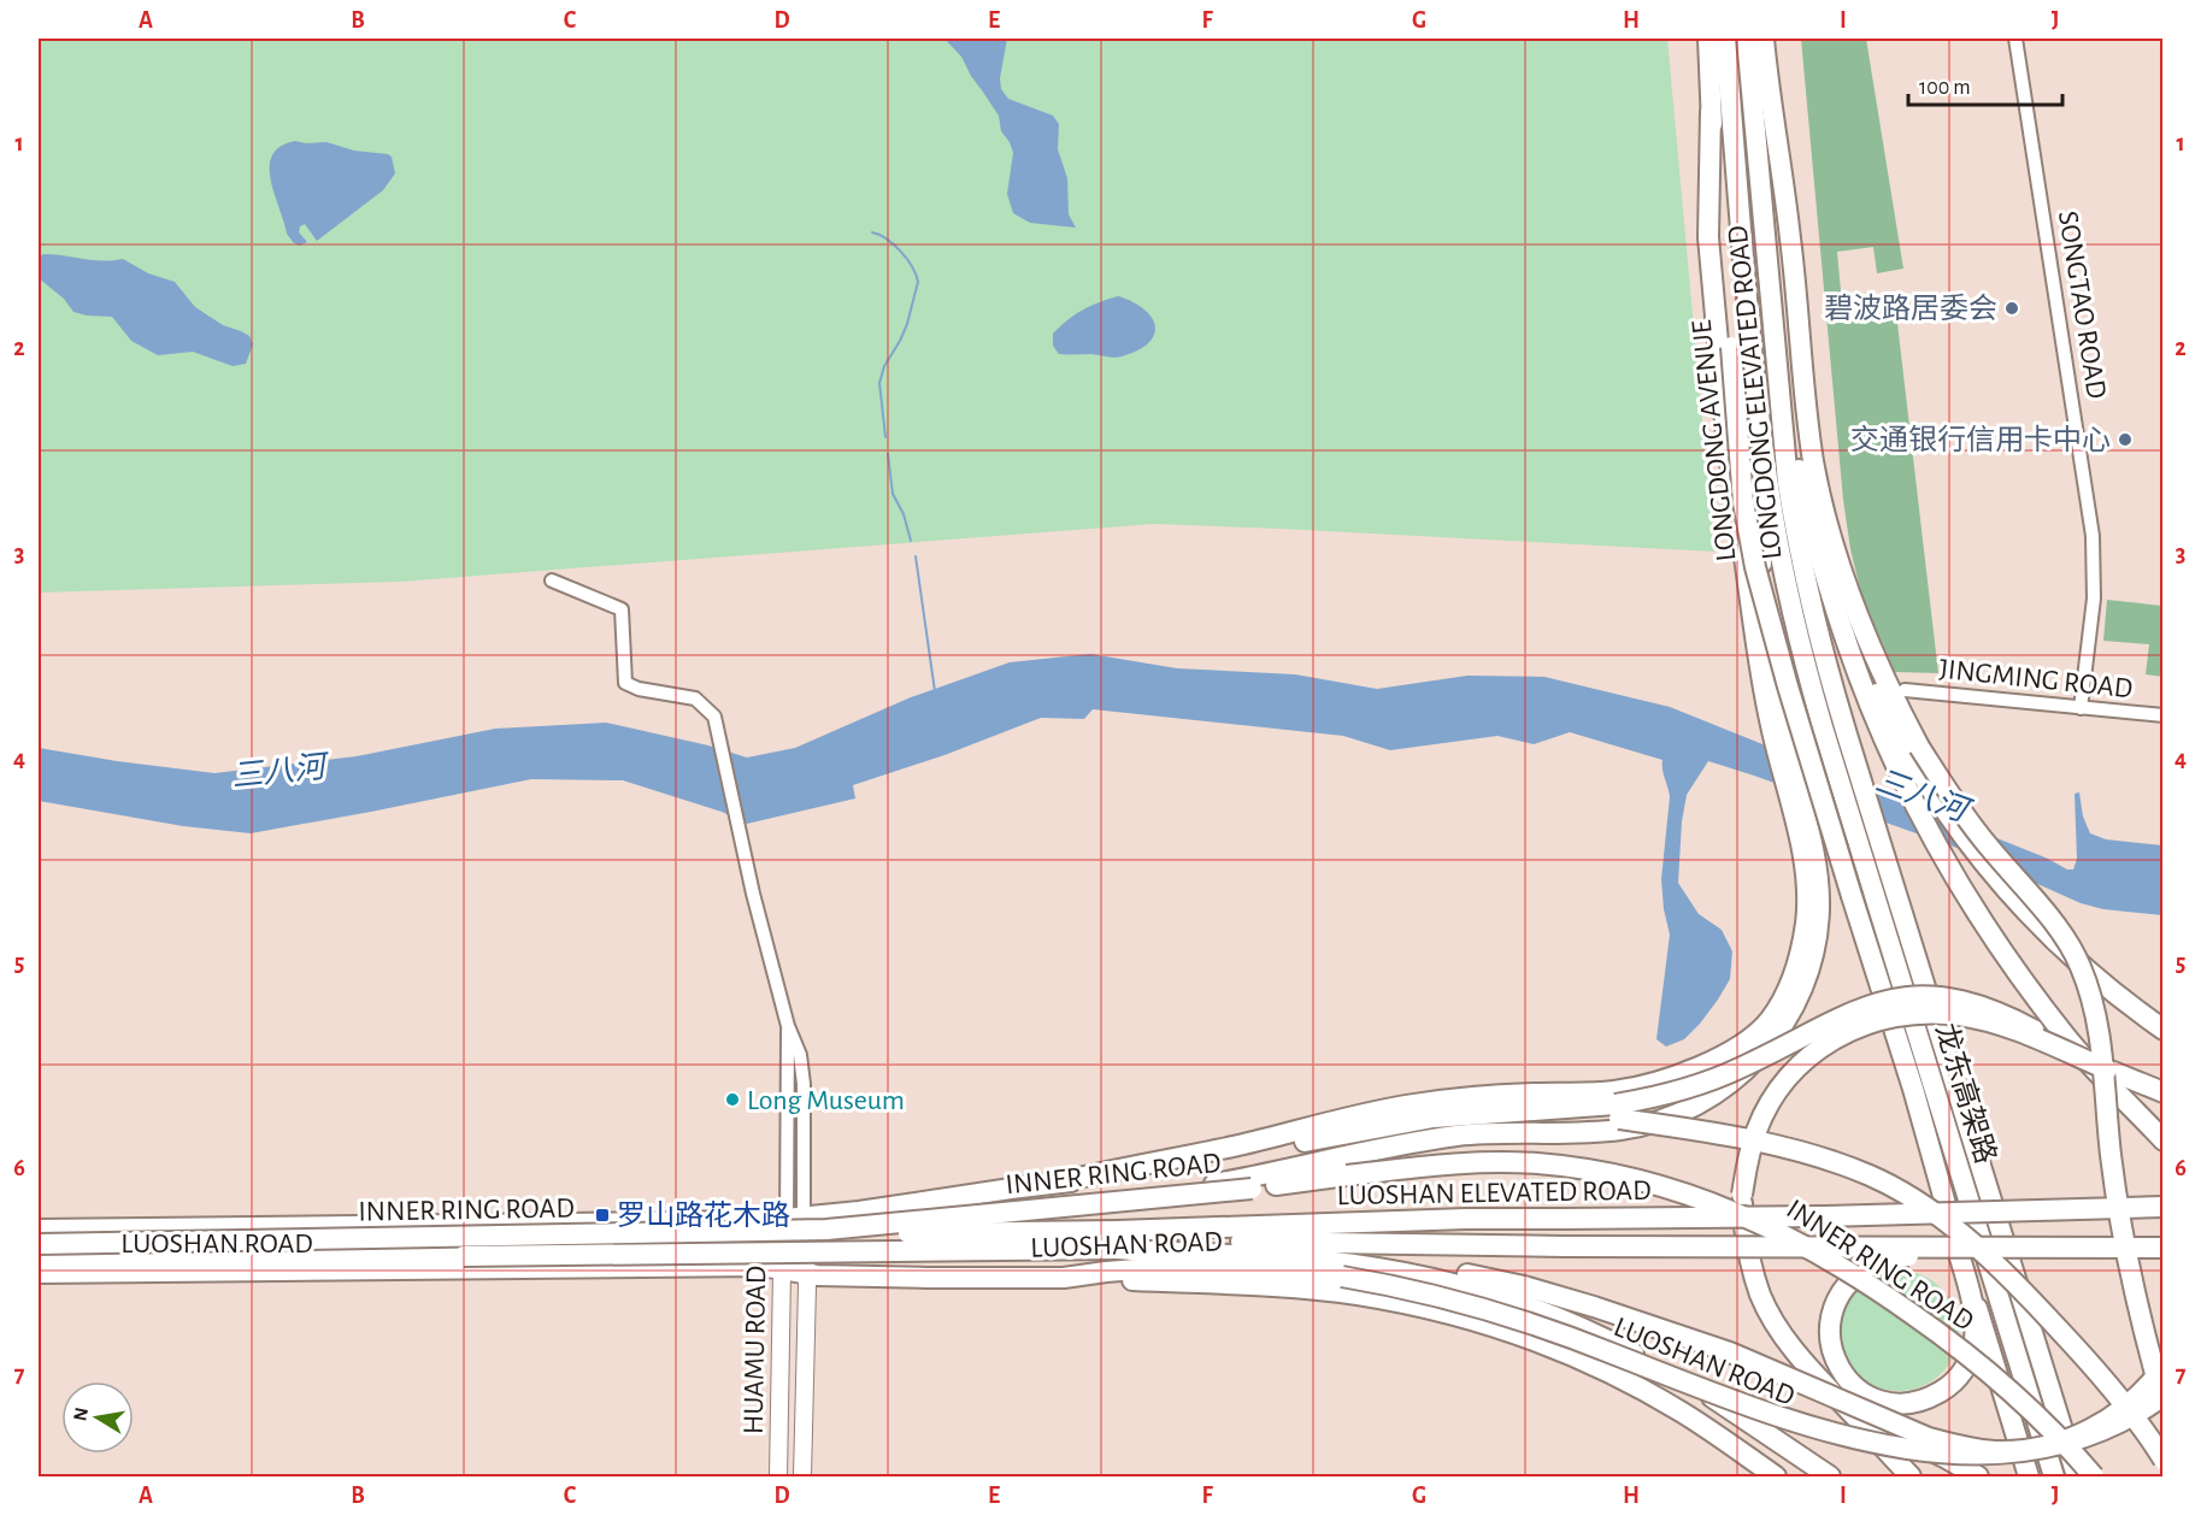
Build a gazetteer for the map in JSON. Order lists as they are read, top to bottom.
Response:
{
  "streets": {
    "main road": [
      "LONGDONG ELEVATED ROAD",
      "LONGDONG AVENUE",
      "龙东高架路",
      "INNER RING ROAD",
      "LUOSHAN ELEVATED ROAD",
      "LUOSHAN ROAD",
      "HUAMU ROAD"
    ],
    "street": ["SONGTAO ROAD", "JINGMING ROAD"]
  },
  "crossings": [
    ["SONGTAO ROAD", "JINGMING ROAD"],
    ["LONGDONG ELEVATED ROAD", "龙东高架路"],
    ["INNER RING ROAD", "LUOSHAN ELEVATED ROAD"],
    ["LUOSHAN ROAD", "HUAMU ROAD"]
  ],
  "water": ["三八河"],
  "places": {
    "other": ["碧波路居委会", "交通银行信用卡中心", "Long Museum"],
    "transit": ["罗山路花木路"]
  },
  "scale_bar": "100 m",
  "north": "left",
  "grid": {
    "columns": [
      "A",
      "B",
      "C",
      "D",
      "E",
      "F",
      "G",
      "H",
      "I",
      "J"
    ],
    "rows": [
      "1",
      "2",
      "3",
      "4",
      "5",
      "6",
      "7"
    ]
  }
}
